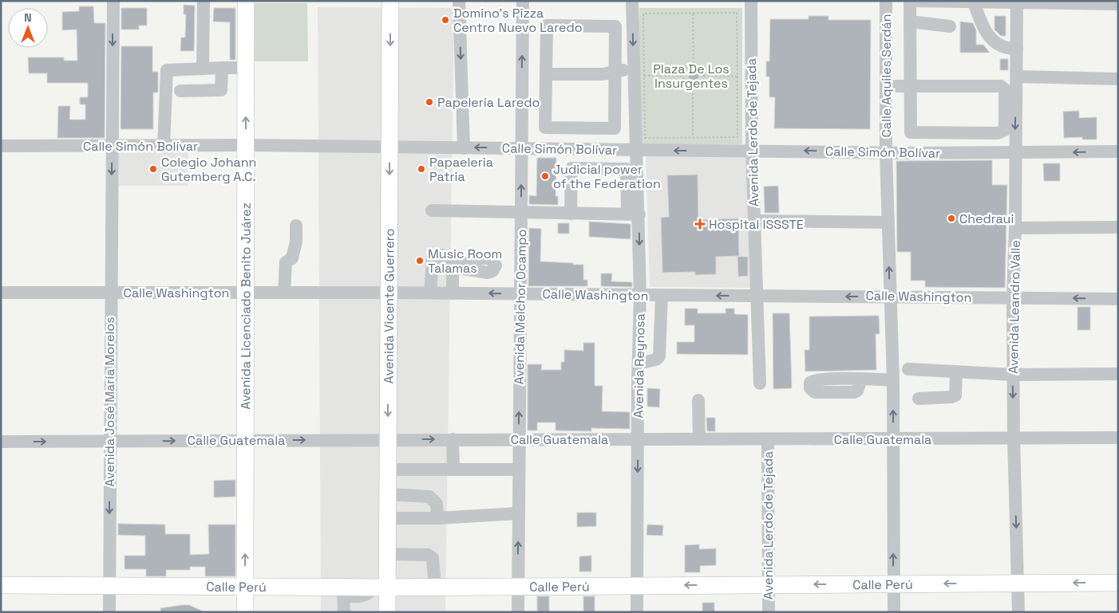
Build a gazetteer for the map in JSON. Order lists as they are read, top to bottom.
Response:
{
  "streets": {
    "main road": ["Avenida Licenciado Benito Juárez", "Avenida Vicente Guerrero", "Calle Perú"],
    "street": [
      "Calle Aquiles Serdán",
      "Avenida Lerdo de Tejada",
      "Calle Simón Bolívar",
      "Calle Washington",
      "Avenida Melchor Ocampo",
      "Avenida Leandro Valle",
      "Avenida Reynosa",
      "Avenida José María Morelos",
      "Calle Guatemala"
    ]
  },
  "crossings": [
    ["Calle Aquiles Serdán", "Calle Simón Bolívar"],
    ["Calle Aquiles Serdán", "Calle Washington"],
    ["Calle Aquiles Serdán", "Calle Guatemala"],
    ["Calle Aquiles Serdán", "Calle Perú"],
    ["Avenida Lerdo de Tejada", "Calle Simón Bolívar"],
    ["Avenida Lerdo de Tejada", "Calle Washington"],
    ["Avenida Lerdo de Tejada", "Calle Guatemala"],
    ["Avenida Lerdo de Tejada", "Calle Perú"],
    ["Calle Simón Bolívar", "Avenida Licenciado Benito Juárez"],
    ["Calle Simón Bolívar", "Avenida Vicente Guerrero"],
    ["Calle Simón Bolívar", "Avenida Melchor Ocampo"],
    ["Calle Simón Bolívar", "Avenida Leandro Valle"],
    ["Calle Simón Bolívar", "Avenida Reynosa"],
    ["Calle Simón Bolívar", "Avenida José María Morelos"],
    ["Calle Washington", "Avenida Licenciado Benito Juárez"],
    ["Calle Washington", "Avenida Vicente Guerrero"],
    ["Calle Washington", "Avenida Melchor Ocampo"],
    ["Calle Washington", "Avenida Leandro Valle"],
    ["Calle Washington", "Avenida Reynosa"],
    ["Calle Washington", "Avenida José María Morelos"],
    ["Avenida Licenciado Benito Juárez", "Calle Guatemala"],
    ["Avenida Licenciado Benito Juárez", "Calle Perú"],
    ["Avenida Vicente Guerrero", "Calle Guatemala"],
    ["Avenida Vicente Guerrero", "Calle Perú"],
    ["Avenida Melchor Ocampo", "Calle Guatemala"],
    ["Avenida Melchor Ocampo", "Calle Perú"],
    ["Avenida Leandro Valle", "Calle Guatemala"],
    ["Avenida Leandro Valle", "Calle Perú"],
    ["Avenida Reynosa", "Calle Guatemala"],
    ["Avenida Reynosa", "Calle Perú"],
    ["Avenida José María Morelos", "Calle Guatemala"],
    ["Avenida José María Morelos", "Calle Perú"]
  ],
  "one_way": [
    "Calle Aquiles Serdán",
    "Avenida Licenciado Benito Juárez",
    "Avenida Vicente Guerrero",
    "Avenida Leandro Valle",
    "Avenida Reynosa",
    "Avenida José María Morelos",
    "Calle Guatemala",
    "Calle Perú"
  ],
  "parks": ["Plaza De Los Insurgentes"],
  "places": {
    "other": [
      "Domino's Pizza Centro Nuevo Laredo",
      "Papelería Laredo",
      "Colegio Johann Gutemberg A.C.",
      "Papaeleria Patria",
      "Judicial power of the Federation",
      "Chedraui",
      "Music Room Talamas"
    ],
    "health": ["Hospital ISSSTE"]
  },
  "north": "top"
}
